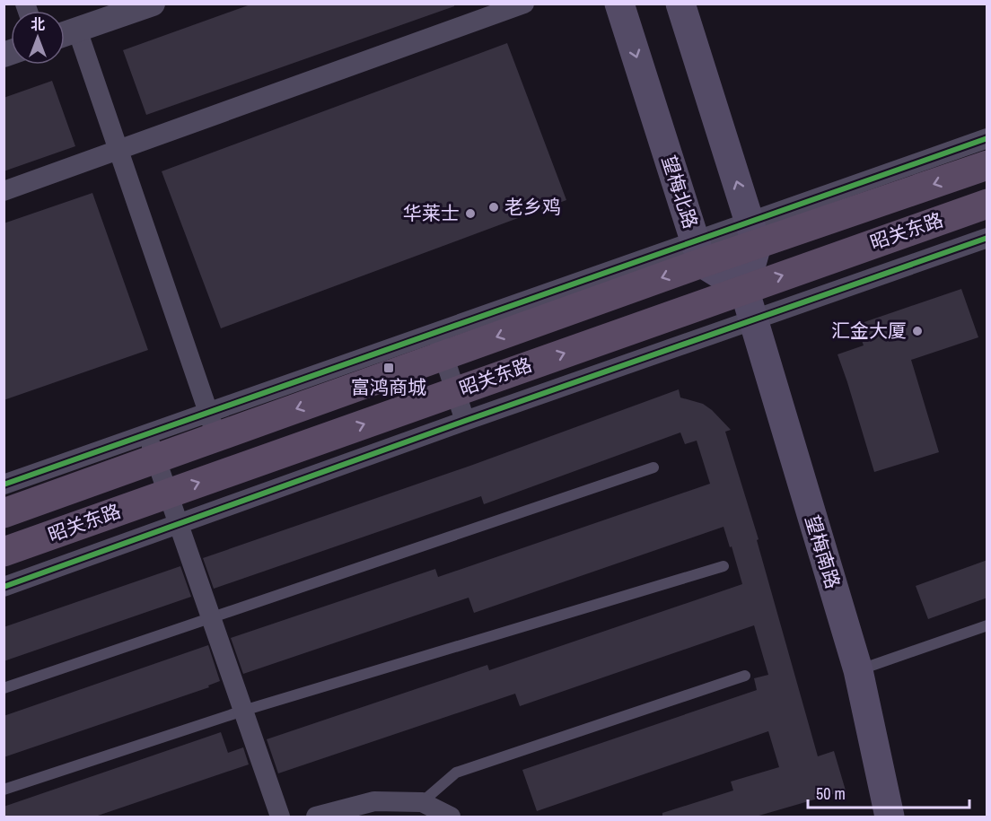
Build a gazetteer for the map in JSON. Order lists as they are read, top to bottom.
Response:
{
  "streets": {
    "main road": ["望梅北路", "昭关东路", "望梅南路"]
  },
  "crossings": [
    ["望梅北路", "昭关东路"],
    ["昭关东路", "望梅南路"]
  ],
  "places": {
    "other": ["老乡鸡", "华莱士", "汇金大厦"],
    "transit": ["富鸿商城"]
  },
  "scale_bar": "50 m",
  "north": "top"
}
